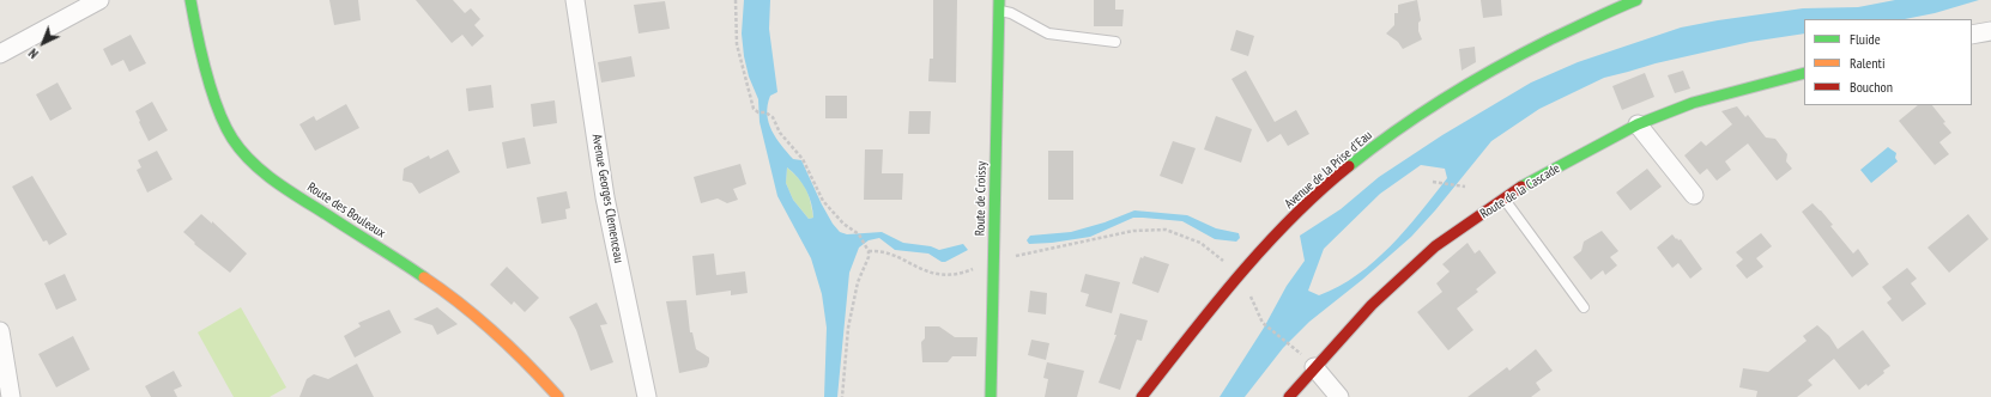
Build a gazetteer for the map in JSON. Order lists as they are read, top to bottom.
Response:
{
  "streets": {
    "street": [
      "Avenue de la Prise d'Eau",
      "Route de la Cascade",
      "Avenue Georges Clemenceau",
      "Route de Croissy",
      "Route des Bouleaux"
    ]
  },
  "legend": ["Fluide", "Ralenti", "Bouchon"],
  "north": "bottom left"
}
